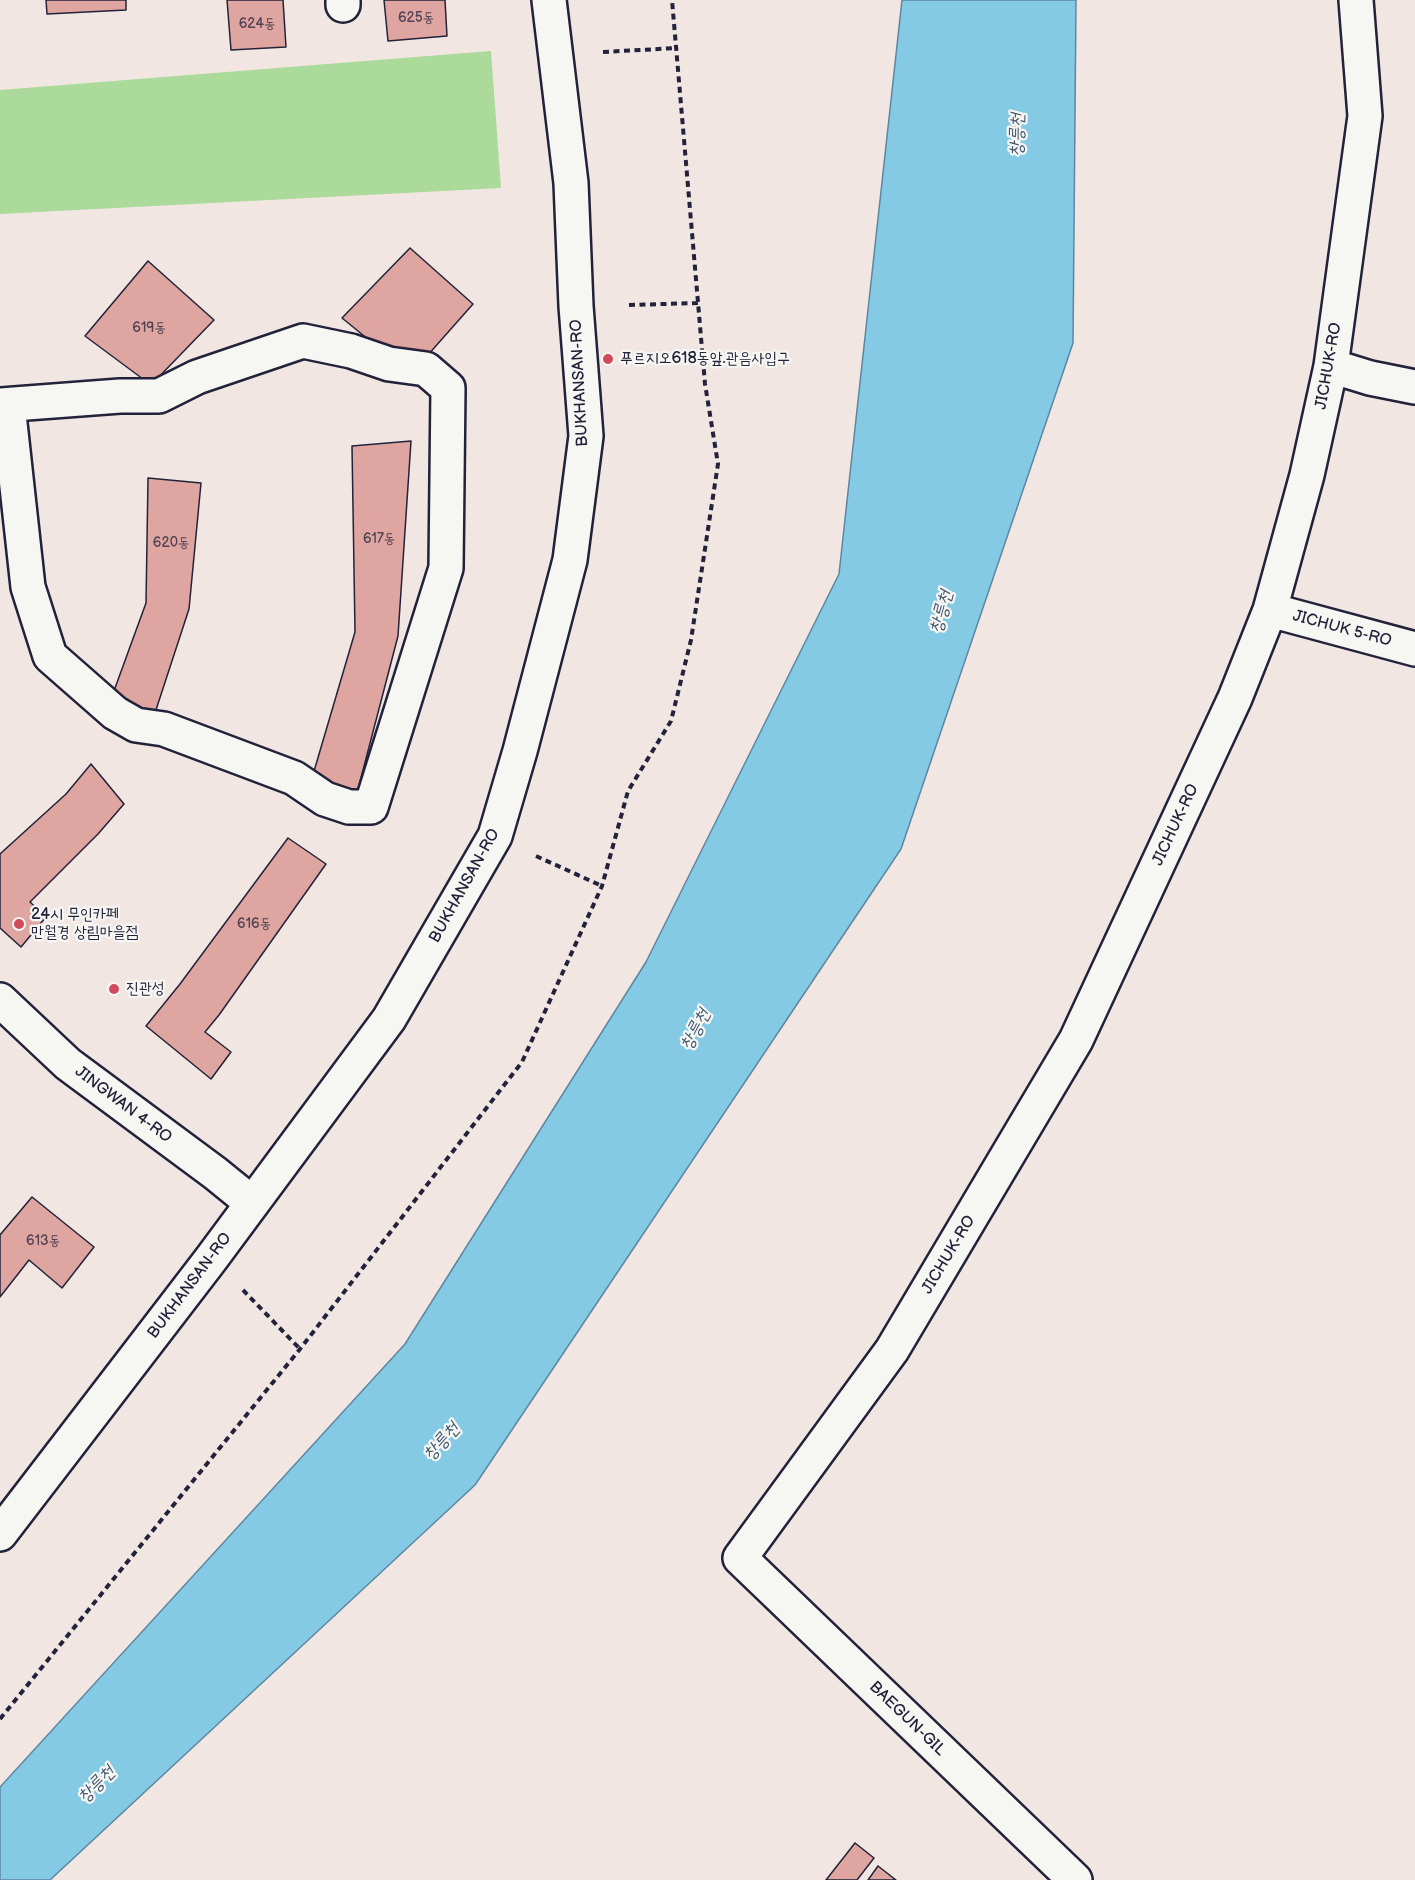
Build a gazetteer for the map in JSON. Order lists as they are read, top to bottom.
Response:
{
  "streets": {
    "street": [
      "JICHUK-RO",
      "BUKHANSAN-RO",
      "JICHUK 5-RO",
      "JINGWAN 4-RO",
      "BAEGUN-GIL"
    ]
  },
  "crossings": [
    ["JICHUK-RO", "JICHUK 5-RO"],
    ["JICHUK-RO", "BAEGUN-GIL"],
    ["BUKHANSAN-RO", "JINGWAN 4-RO"]
  ],
  "water": ["창릉천"],
  "places": ["푸르지오618동앞.관음사입구", "24시 무인카페 만월경 상림마을점", "진관성"],
  "house_numbers": [
    "625동",
    "624동",
    "619동",
    "617동",
    "620동",
    "616동",
    "613동"
  ]
}
